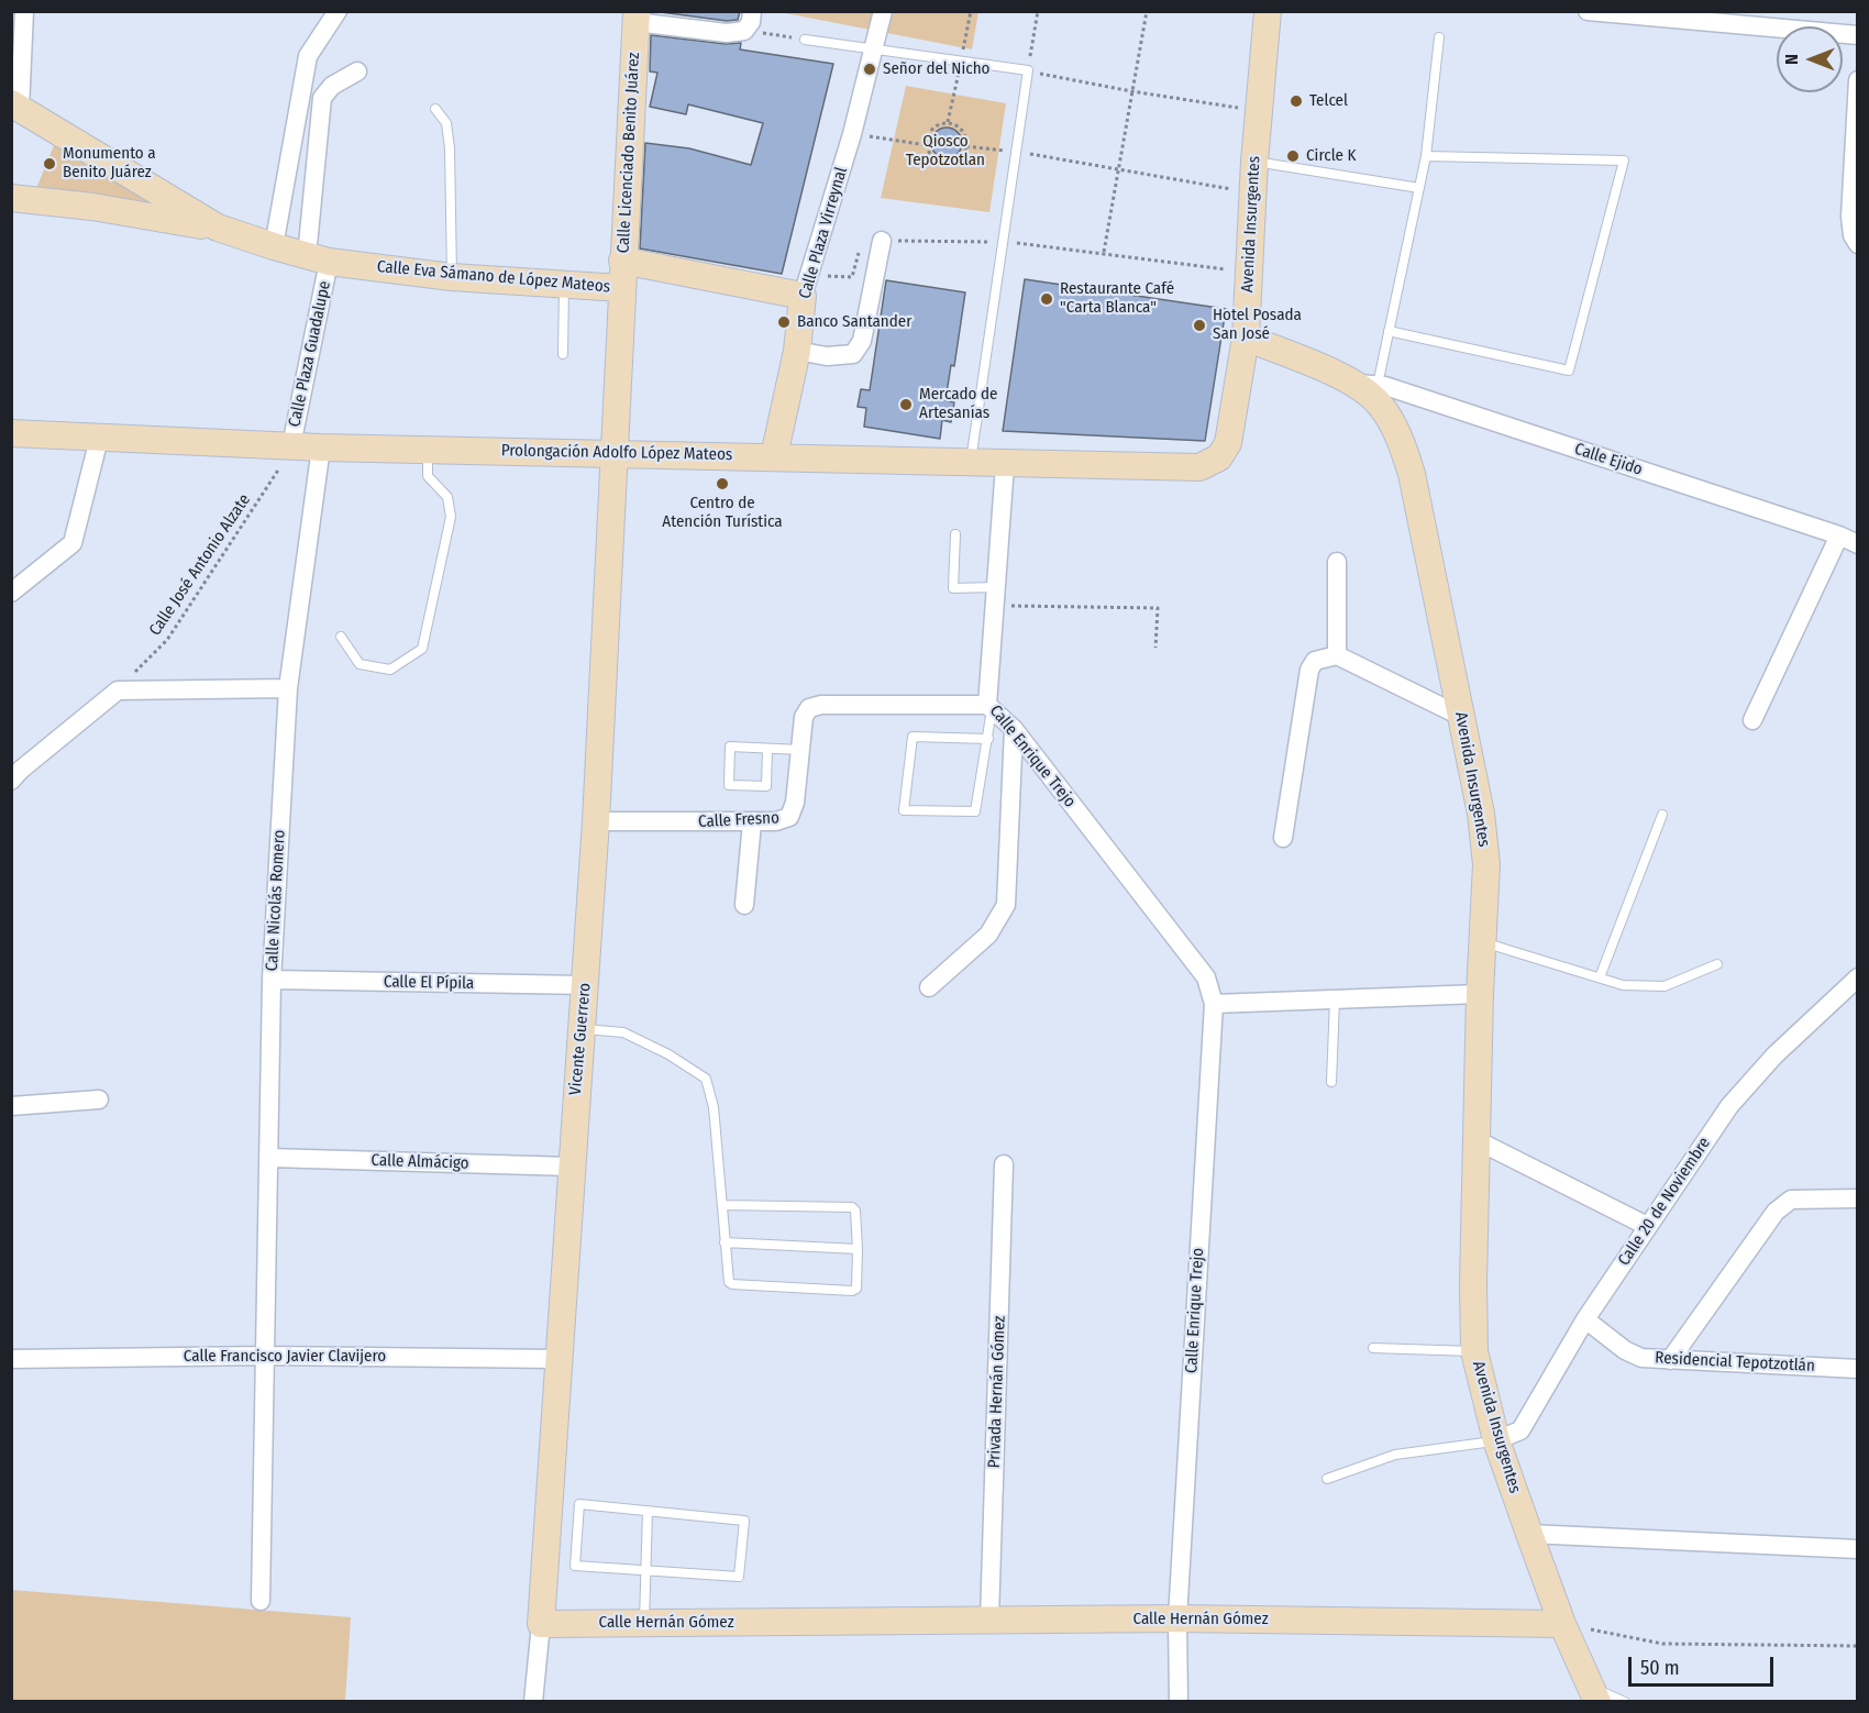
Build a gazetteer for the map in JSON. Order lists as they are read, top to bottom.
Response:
{
  "streets": {
    "street": [
      "Calle Licenciado Benito Juárez",
      "Avenida Insurgentes",
      "Calle Plaza Virreynal",
      "Calle Eva Sámano de López Mateos",
      "Calle Plaza Guadalupe",
      "Prolongación Adolfo López Mateos",
      "Calle Ejido",
      "Calle Enrique Trejo",
      "Calle Fresno",
      "Calle Nicolás Romero",
      "Calle El Pípila",
      "Vicente Guerrero",
      "Calle Almácigo",
      "Calle 20 de Noviembre",
      "Calle Francisco Javier Clavijero",
      "Residencial Tepotzotlán",
      "Privada Hernán Gómez",
      "Calle Hernán Gómez"
    ],
    "path": ["Calle José Antonio Alzate"]
  },
  "crossings": [
    ["Calle Licenciado Benito Juárez", "Calle Eva Sámano de López Mateos"],
    ["Calle Licenciado Benito Juárez", "Prolongación Adolfo López Mateos"],
    ["Calle Licenciado Benito Juárez", "Vicente Guerrero"],
    ["Avenida Insurgentes", "Prolongación Adolfo López Mateos"],
    ["Avenida Insurgentes", "Calle Ejido"],
    ["Avenida Insurgentes", "Calle 20 de Noviembre"],
    ["Avenida Insurgentes", "Calle Hernán Gómez"],
    ["Calle Plaza Virreynal", "Calle Eva Sámano de López Mateos"],
    ["Calle Plaza Virreynal", "Prolongación Adolfo López Mateos"],
    ["Calle Eva Sámano de López Mateos", "Calle Plaza Guadalupe"],
    ["Calle Plaza Guadalupe", "Prolongación Adolfo López Mateos"],
    ["Calle Plaza Guadalupe", "Calle José Antonio Alzate"],
    ["Prolongación Adolfo López Mateos", "Calle José Antonio Alzate"],
    ["Prolongación Adolfo López Mateos", "Calle Enrique Trejo"],
    ["Prolongación Adolfo López Mateos", "Calle Nicolás Romero"],
    ["Prolongación Adolfo López Mateos", "Vicente Guerrero"],
    ["Calle Enrique Trejo", "Calle Fresno"],
    ["Calle Enrique Trejo", "Calle Hernán Gómez"],
    ["Calle Fresno", "Vicente Guerrero"],
    ["Calle Nicolás Romero", "Calle El Pípila"],
    ["Calle Nicolás Romero", "Calle Almácigo"],
    ["Calle Nicolás Romero", "Calle Francisco Javier Clavijero"],
    ["Calle El Pípila", "Vicente Guerrero"],
    ["Vicente Guerrero", "Calle Almácigo"],
    ["Vicente Guerrero", "Calle Francisco Javier Clavijero"],
    ["Vicente Guerrero", "Calle Hernán Gómez"],
    ["Calle 20 de Noviembre", "Residencial Tepotzotlán"],
    ["Privada Hernán Gómez", "Calle Hernán Gómez"]
  ],
  "parks": ["Qiosco Tepotzotlan"],
  "places": [
    "Señor del Nicho",
    "Telcel",
    "Circle K",
    "Monumento a Benito Juárez",
    "Restaurante Café \"Carta Blanca\"",
    "Banco Santander",
    "Hotel Posada San José",
    "Mercado de Artesanías",
    "Centro de Atención Turística"
  ],
  "scale_bar": "50 m",
  "north": "left"
}
